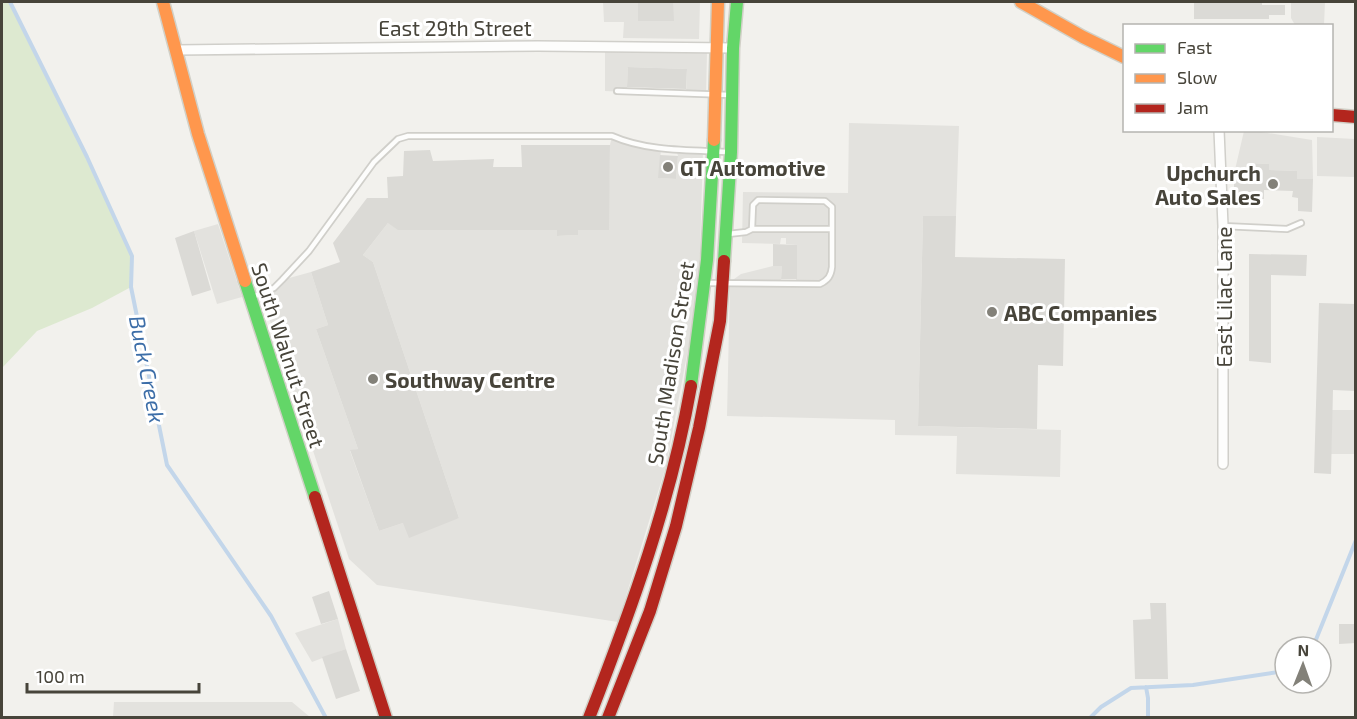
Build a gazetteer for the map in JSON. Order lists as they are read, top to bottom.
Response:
{
  "streets": {
    "main road": ["South Walnut Street", "South Madison Street"],
    "street": ["East 29th Street", "East Lilac Lane"]
  },
  "crossings": [
    ["East 29th Street", "South Walnut Street"],
    ["East 29th Street", "South Madison Street"]
  ],
  "water": ["Buck Creek"],
  "places": [
    "GT Automotive",
    "Upchurch Auto Sales",
    "ABC Companies",
    "Southway Centre"
  ],
  "legend": ["Fast", "Slow", "Jam"],
  "scale_bar": "100 m",
  "north": "top"
}
